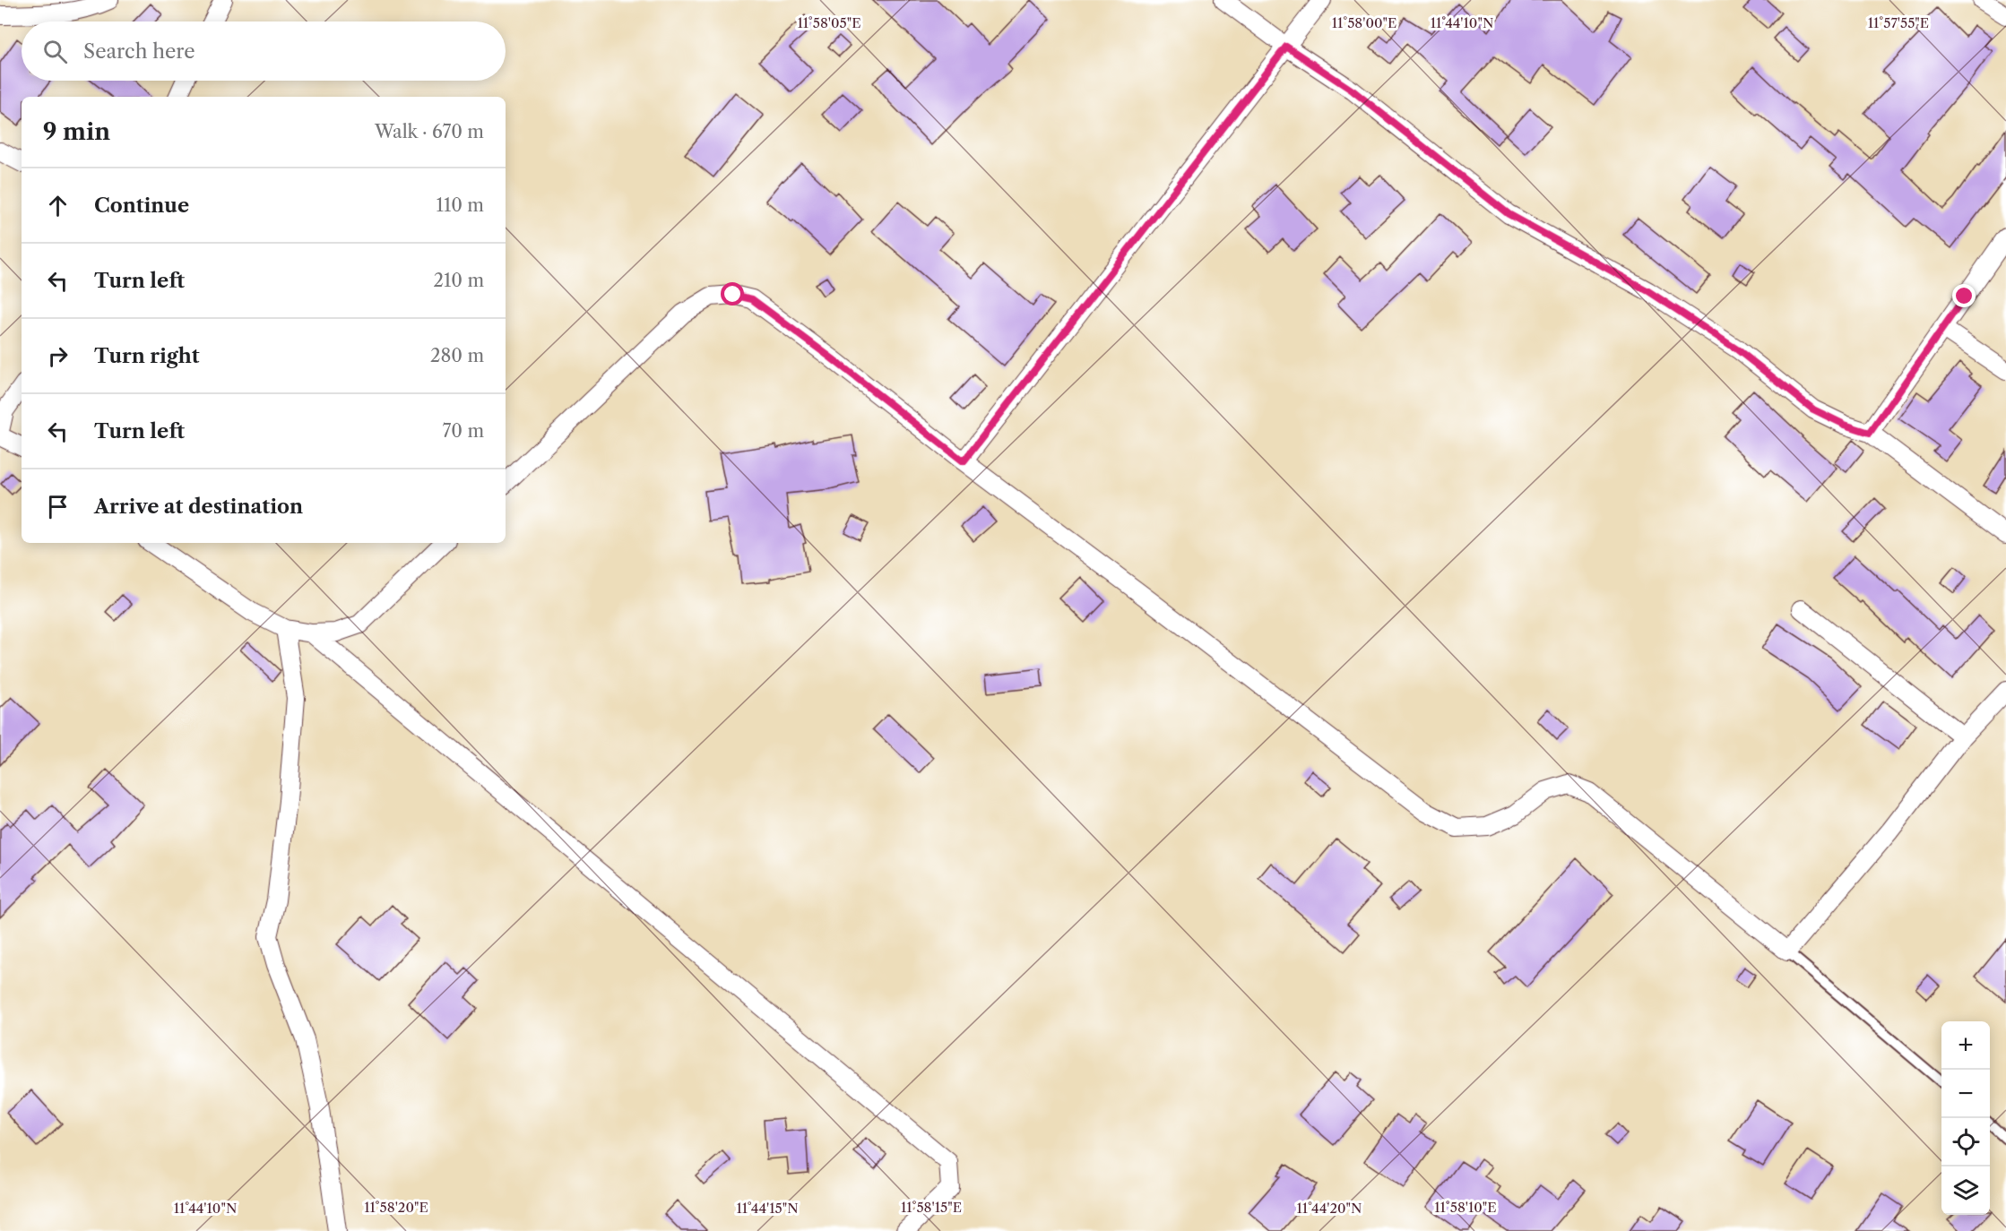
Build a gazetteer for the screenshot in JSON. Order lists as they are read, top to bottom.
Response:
{
  "page": {
    "search": "Search here",
    "heading": ["9 min", "Walk · 670 m"],
    "list": [
      ["Continue", "110 m"],
      ["Turn left", "210 m"],
      ["Turn right", "280 m"],
      ["Turn left", "70 m"],
      "Arrive at destination"
    ],
    "map_buttons": ["+", "−"]
  },
  "coordinates": [
    "11°44'10\"N",
    "11°57'55\"E",
    "11°58'05\"E",
    "11°58'00\"E",
    "11°58'20\"E",
    "11°58'15\"E",
    "11°58'10\"E",
    "11°44'15\"N",
    "11°44'20\"N"
  ]
}
